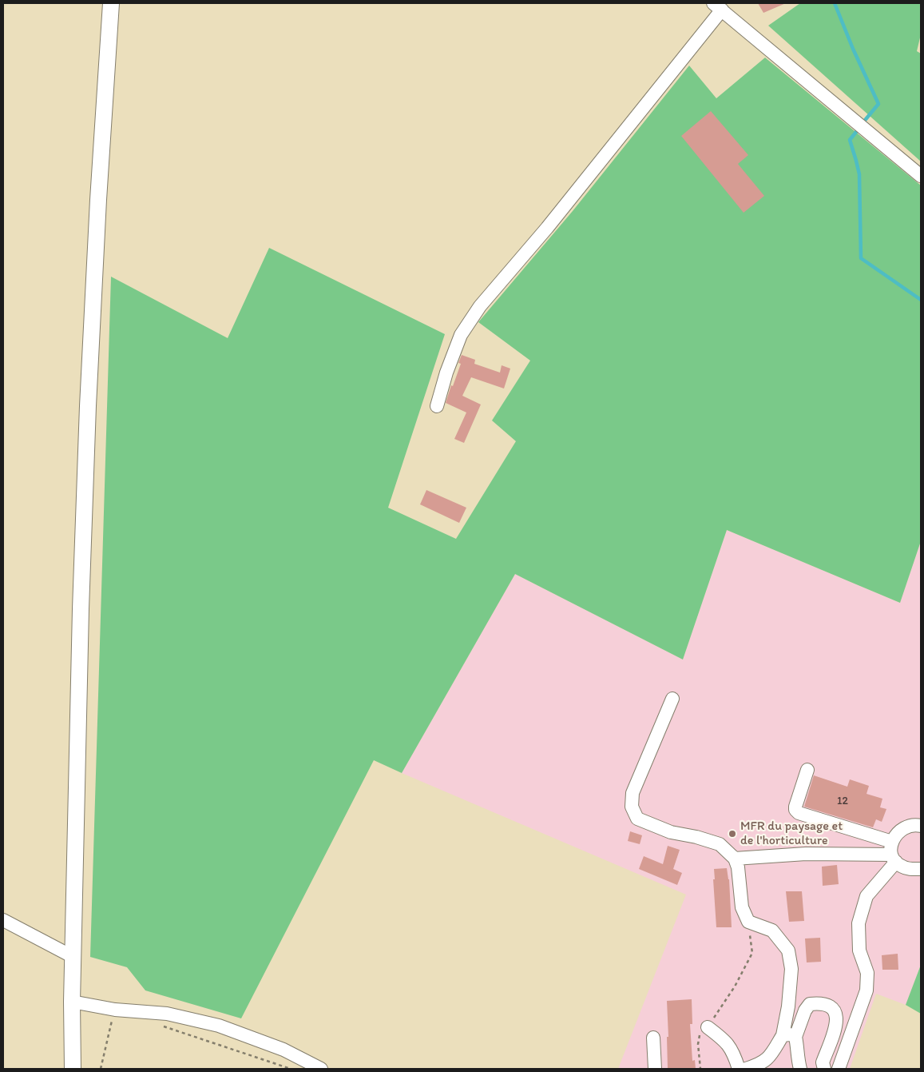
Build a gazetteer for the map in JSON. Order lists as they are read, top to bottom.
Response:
{
  "places": ["MFR du paysage et de l'horticulture"],
  "house_numbers": ["12"]
}
